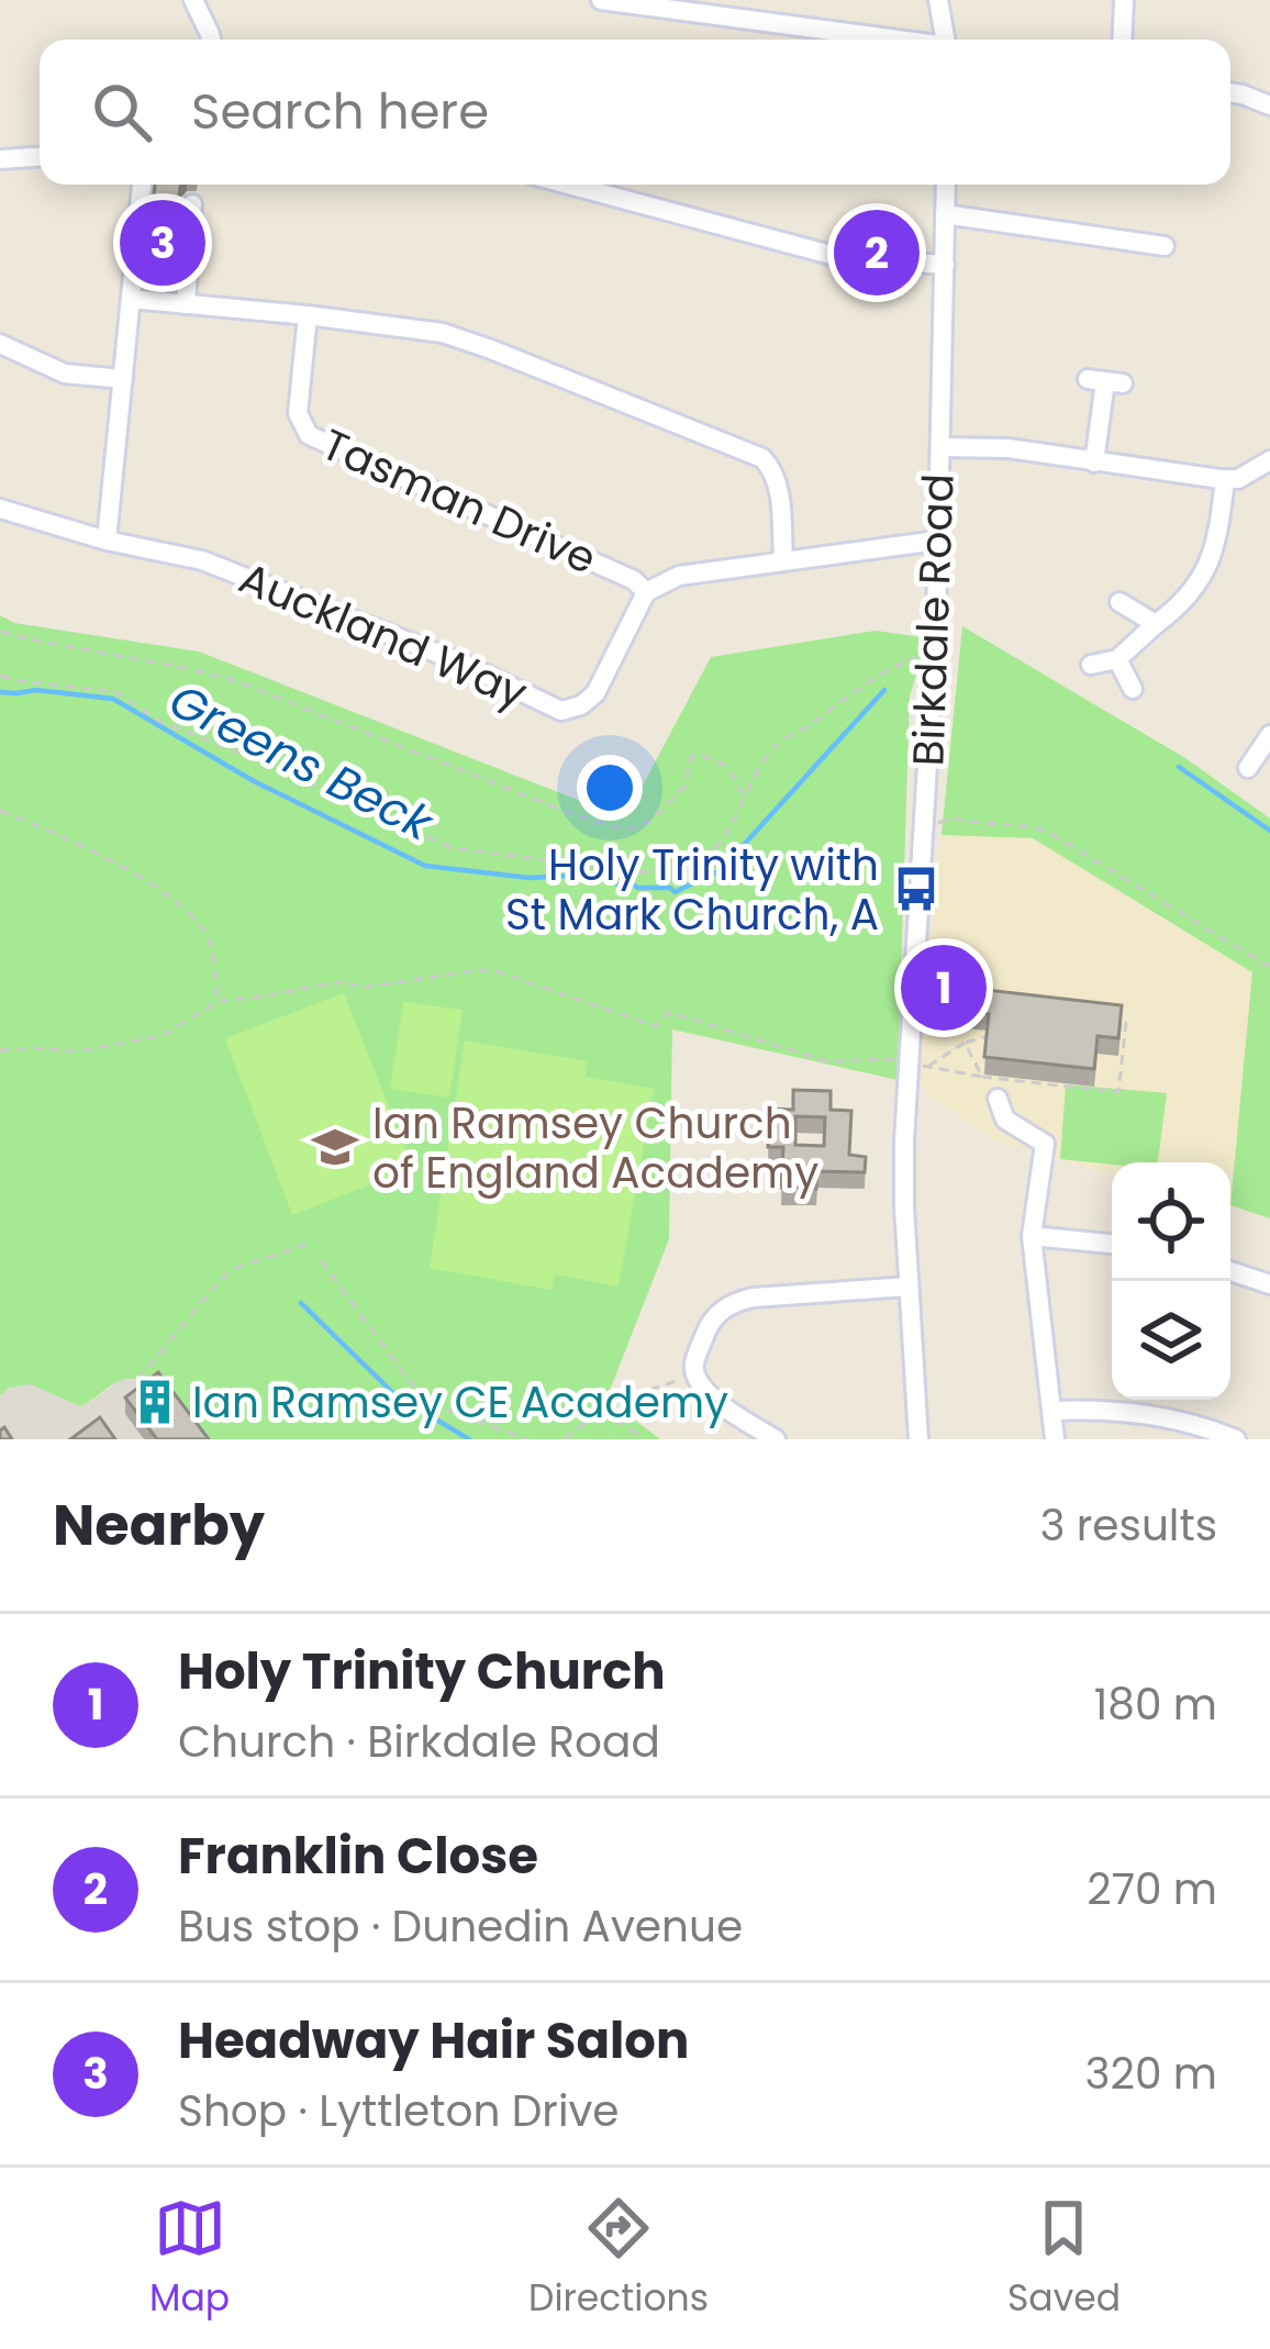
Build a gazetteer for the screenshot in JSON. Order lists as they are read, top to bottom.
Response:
{
  "streets": {
    "street": ["Tasman Drive", "Birkdale Road", "Auckland Way"]
  },
  "crossings": [
    ["Tasman Drive", "Auckland Way"]
  ],
  "water": ["Greens Beck"],
  "places": {
    "bus stop": ["Holy Trinity with St Mark Church, A"],
    "school or university": ["Ian Ramsey Church of England Academy"],
    "building": ["Ian Ramsey CE Academy"]
  },
  "page": {
    "search": "Search here",
    "pins": ["3", "2", "1"],
    "heading": ["Nearby", "3 results"],
    "list": [
      {
        "mark": "1",
        "name": "Holy Trinity Church",
        "note": "Church · Birkdale Road",
        "value": "180 m"
      },
      {
        "mark": "2",
        "name": "Franklin Close",
        "note": "Bus stop · Dunedin Avenue",
        "value": "270 m"
      },
      {
        "mark": "3",
        "name": "Headway Hair Salon",
        "note": "Shop · Lyttleton Drive",
        "value": "320 m"
      }
    ],
    "nav": ["Map", "Directions", "Saved"]
  }
}
